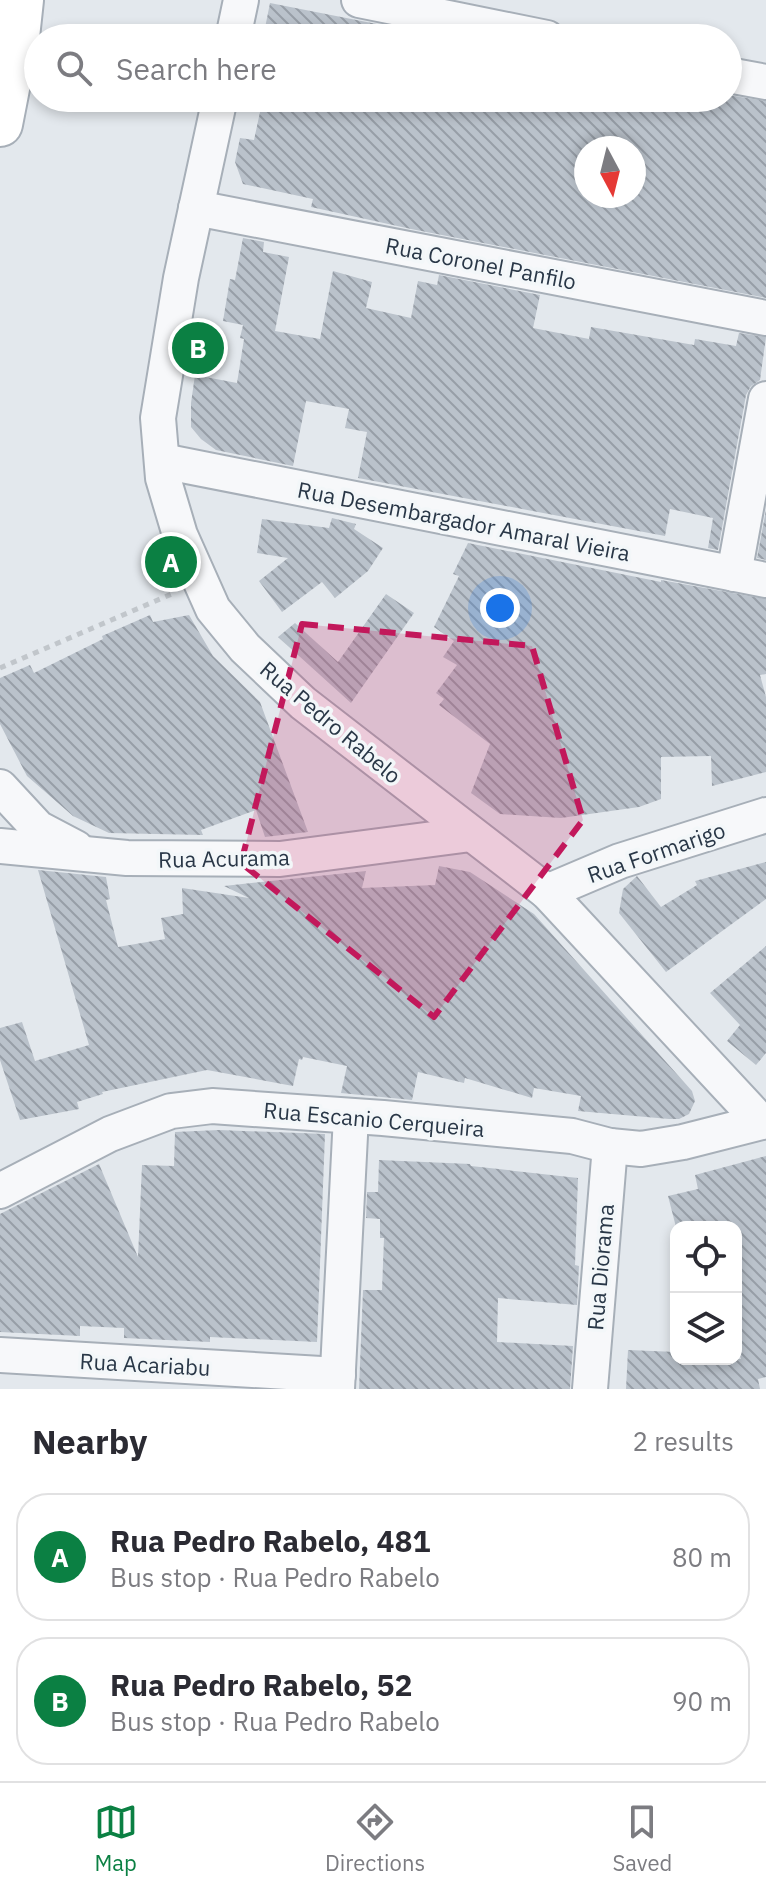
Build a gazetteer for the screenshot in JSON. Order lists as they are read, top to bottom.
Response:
{
  "streets": {
    "street": [
      "Rua Coronel Panfilo",
      "Rua Desembargador Amaral Vieira",
      "Rua Pedro Rabelo",
      "Rua Formarigo",
      "Rua Acurama",
      "Rua Escanio Cerqueira",
      "Rua Diorama",
      "Rua Acariabu"
    ]
  },
  "crossings": [
    ["Rua Coronel Panfilo", "Rua Pedro Rabelo"],
    ["Rua Desembargador Amaral Vieira", "Rua Pedro Rabelo"],
    ["Rua Pedro Rabelo", "Rua Formarigo"],
    ["Rua Pedro Rabelo", "Rua Acurama"],
    ["Rua Pedro Rabelo", "Rua Escanio Cerqueira"],
    ["Rua Escanio Cerqueira", "Rua Diorama"]
  ],
  "north": "bottom",
  "page": {
    "search": "Search here",
    "pins": ["B", "A"],
    "heading": ["Nearby", "2 results"],
    "list": [
      {
        "mark": "A",
        "name": "Rua Pedro Rabelo, 481",
        "note": "Bus stop · Rua Pedro Rabelo",
        "value": "80 m"
      },
      {
        "mark": "B",
        "name": "Rua Pedro Rabelo, 52",
        "note": "Bus stop · Rua Pedro Rabelo",
        "value": "90 m"
      }
    ],
    "nav": ["Map", "Directions", "Saved"]
  }
}
